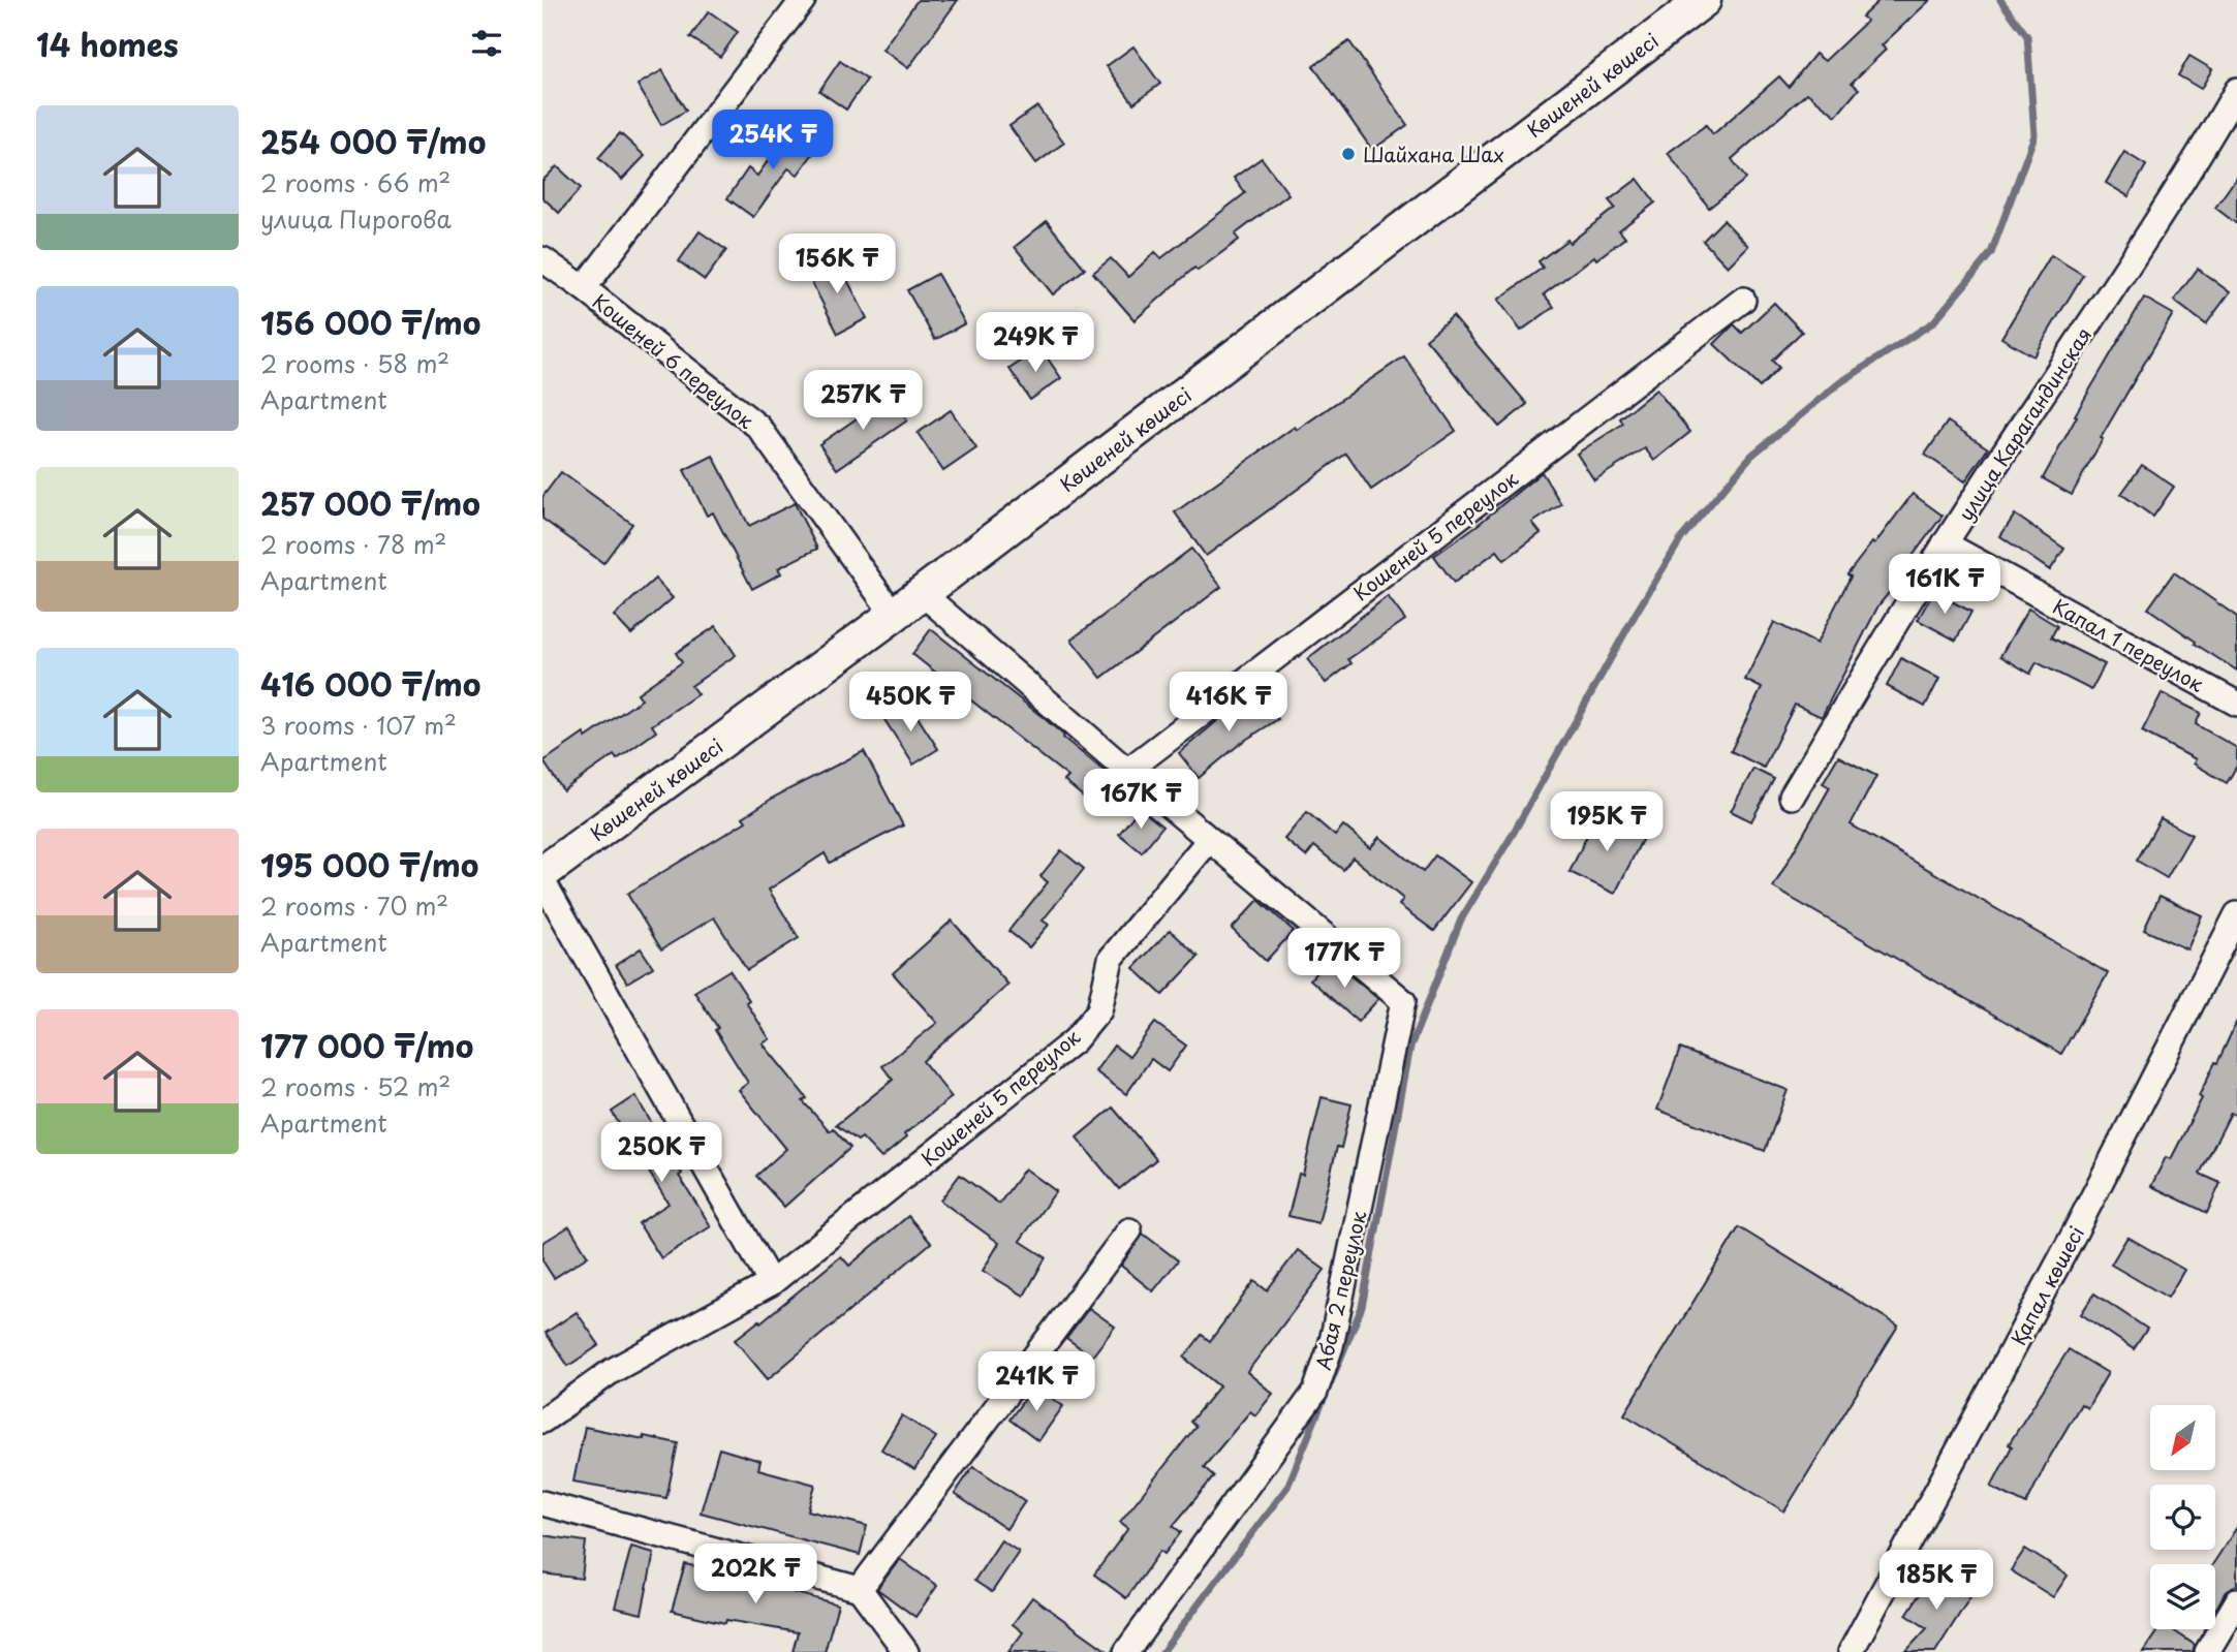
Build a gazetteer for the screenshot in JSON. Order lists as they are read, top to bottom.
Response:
{
  "streets": {
    "main road": ["Көшеней көшесі"],
    "street": [
      "Кошеней 6 переулок",
      "улица Карагандинская",
      "Кошеней 5 переулок",
      "Капал 1 переулок",
      "Қапал көшесі",
      "Абая 2 переулок"
    ]
  },
  "crossings": [
    ["Көшеней көшесі", "Кошеней 6 переулок"],
    ["улица Карагандинская", "Капал 1 переулок"],
    ["Кошеней 5 переулок", "Абая 2 переулок"]
  ],
  "places": ["Шайхана Шах"],
  "north": "bottom left",
  "page": {
    "heading": "14 homes",
    "list": [
      {
        "name": "254 000 ₸/mo",
        "note": "2 rooms · 66 m² · улица Пирогова"
      },
      {
        "name": "156 000 ₸/mo",
        "note": "2 rooms · 58 m² · Apartment"
      },
      {
        "name": "257 000 ₸/mo",
        "note": "2 rooms · 78 m² · Apartment"
      },
      {
        "name": "416 000 ₸/mo",
        "note": "3 rooms · 107 m² · Apartment"
      },
      {
        "name": "195 000 ₸/mo",
        "note": "2 rooms · 70 m² · Apartment"
      },
      {
        "name": "177 000 ₸/mo",
        "note": "2 rooms · 52 m² · Apartment"
      }
    ],
    "price": [
      "254K ₸",
      "156K ₸",
      "249K ₸",
      "257K ₸",
      "161K ₸",
      "450K ₸",
      "416K ₸",
      "167K ₸",
      "195K ₸",
      "177K ₸",
      "250K ₸",
      "241K ₸",
      "202K ₸",
      "185K ₸"
    ]
  }
}
